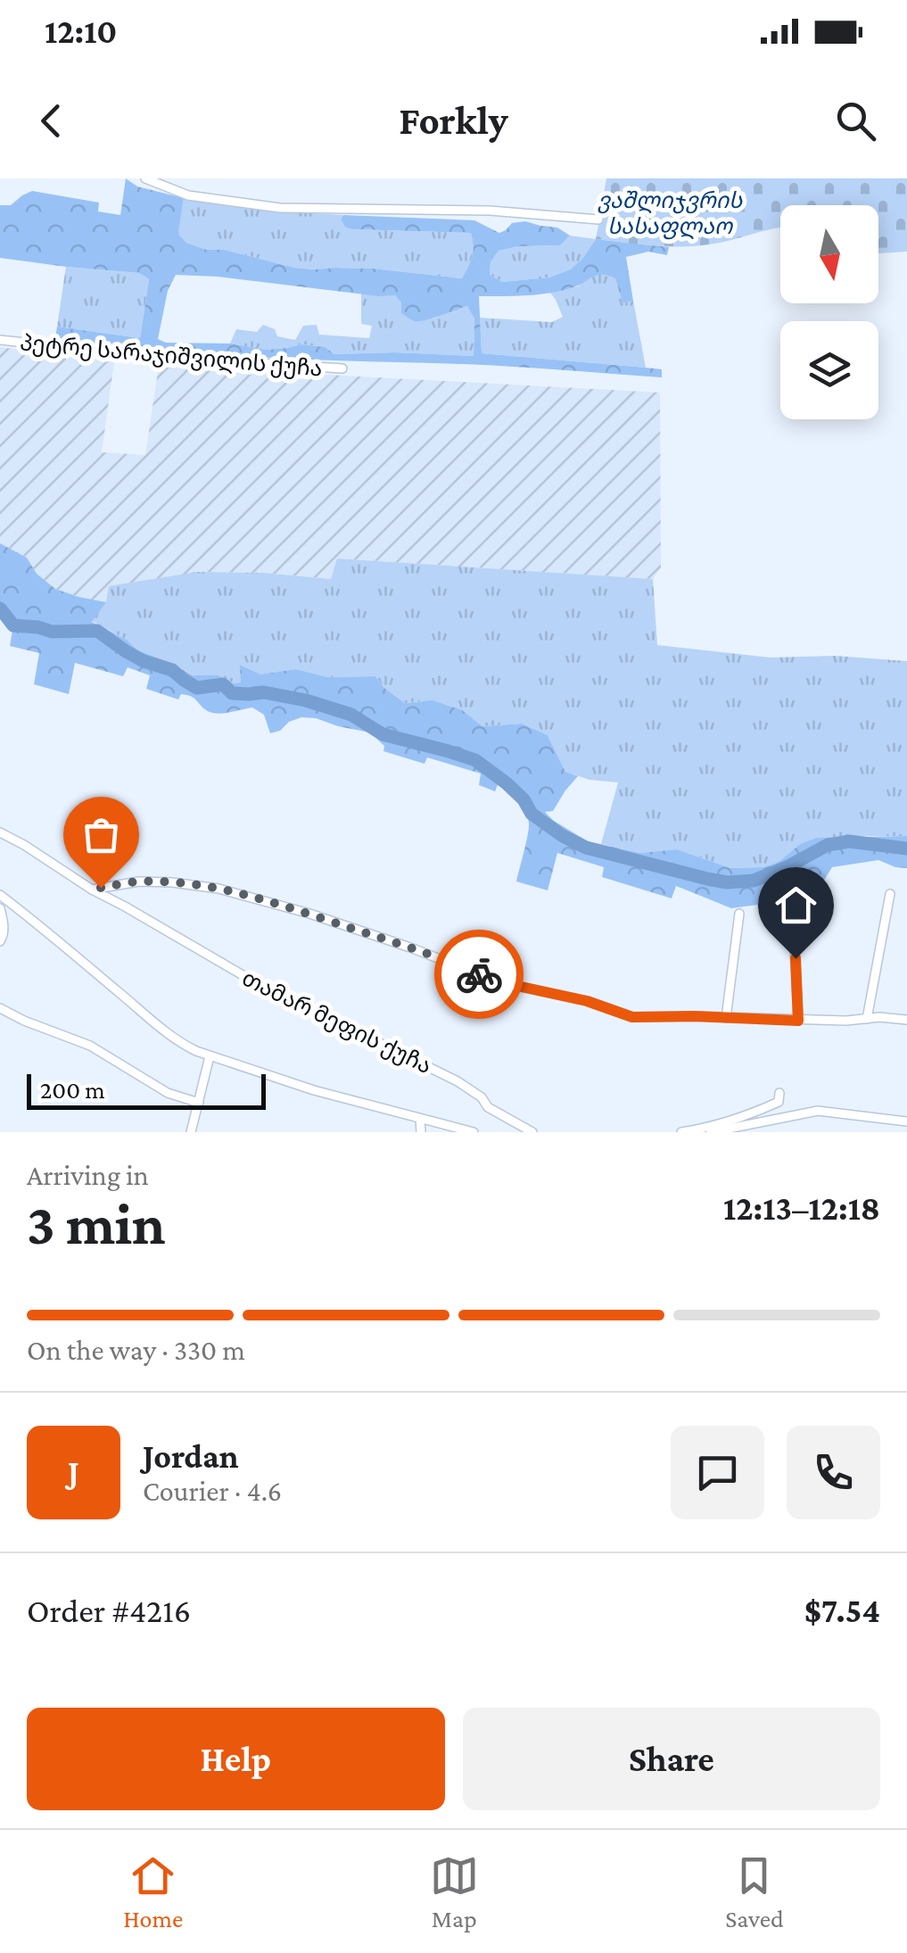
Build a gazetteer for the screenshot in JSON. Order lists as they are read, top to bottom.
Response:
{
  "streets": {
    "street": ["პეტრე სარაჯიშვილის ქუჩა", "თამარ მეფის ქუჩა"]
  },
  "parks": ["ვაშლიჯვრის სასაფლაო"],
  "scale_bar": "200 m",
  "north": "bottom",
  "page": {
    "status": "12:10",
    "header": "Forkly",
    "scale": "200 m",
    "heading": ["3 min", "Arriving in", "12:13–12:18"],
    "panel": [
      "Jordan",
      "Courier · 4.6",
      "Order #4216",
      "$7.54"
    ],
    "bar": "On the way · 330 m",
    "round": "J",
    "buttons": ["Help", "Share"],
    "tabs": ["Home", "Map", "Saved"]
  }
}
